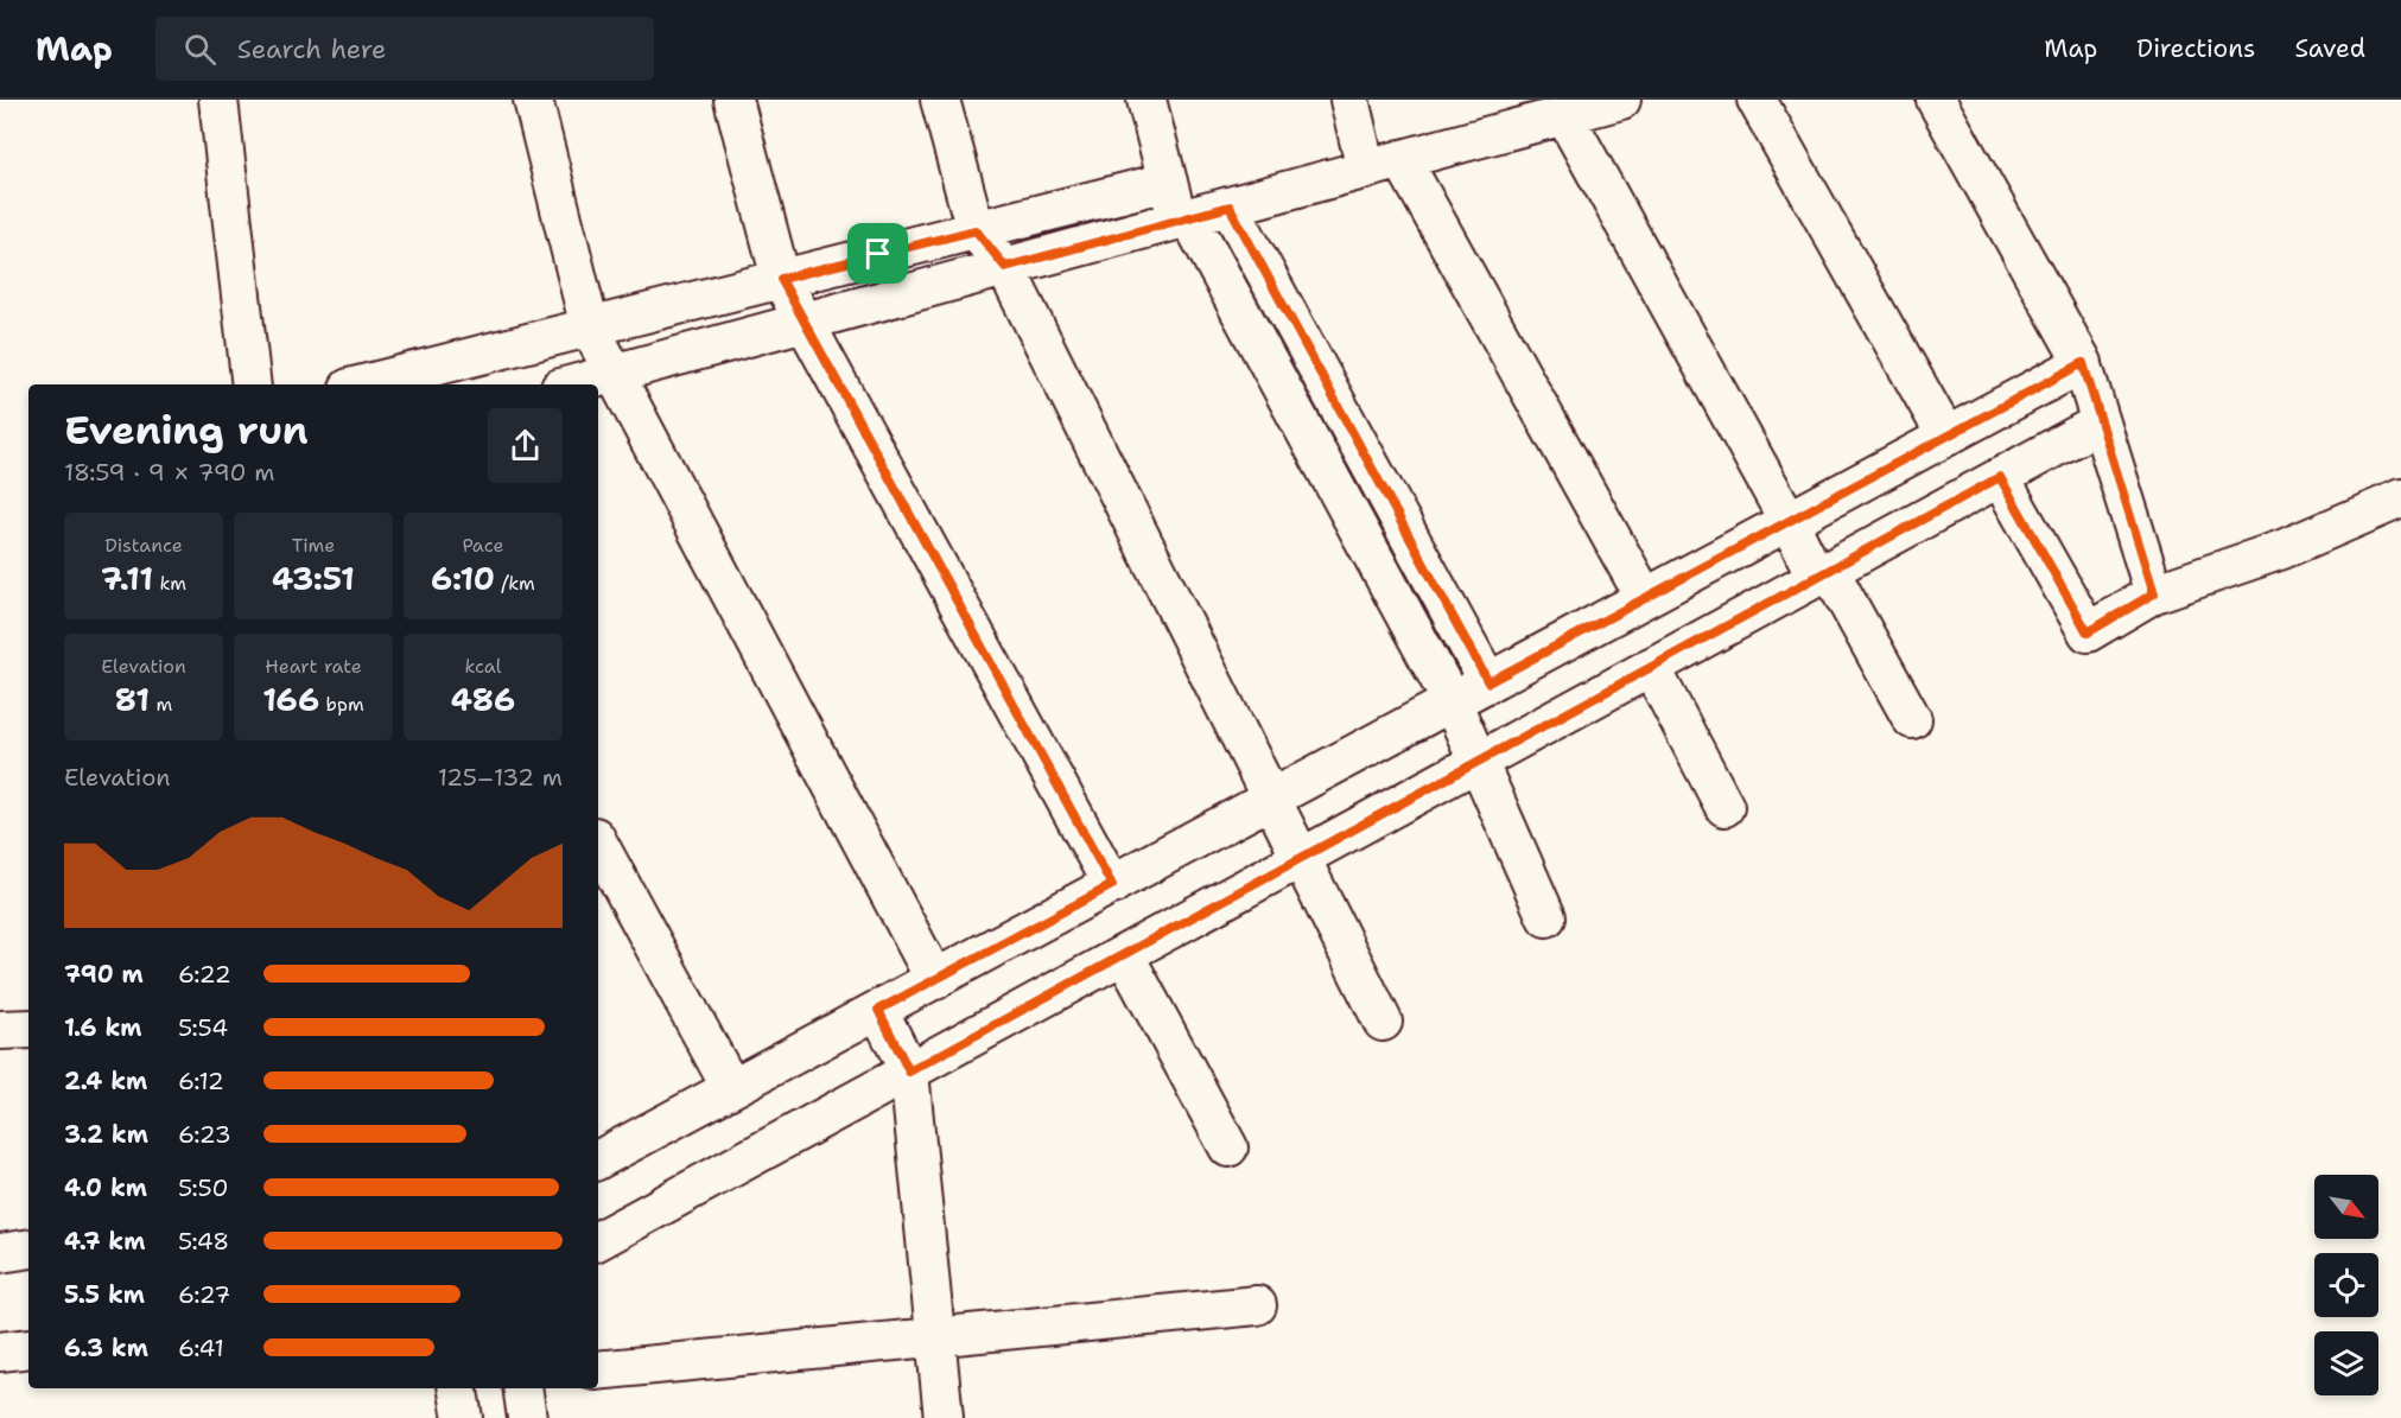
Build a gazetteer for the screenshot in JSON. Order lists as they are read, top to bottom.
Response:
{
  "north": "bottom right",
  "page": {
    "header": "Map",
    "search": "Search here",
    "nav": ["Map", "Directions", "Saved"],
    "heading": ["Evening run", "18:59 · 9 × 790 m"],
    "stats": [
      ["Distance", "7.11 km"],
      ["Time", "43:51"],
      ["Pace", "6:10 /km"],
      ["Elevation", "81 m"],
      ["Heart rate", "166 bpm"],
      ["kcal", "486"]
    ],
    "chart": ["Elevation", "125–132 m"],
    "list": [
      {
        "name": "790 m",
        "note": "6:22"
      },
      {
        "name": "1.6 km",
        "note": "5:54"
      },
      {
        "name": "2.4 km",
        "note": "6:12"
      },
      {
        "name": "3.2 km",
        "note": "6:23"
      },
      {
        "name": "4.0 km",
        "note": "5:50"
      },
      {
        "name": "4.7 km",
        "note": "5:48"
      },
      {
        "name": "5.5 km",
        "note": "6:27"
      },
      {
        "name": "6.3 km",
        "note": "6:41"
      }
    ]
  }
}
